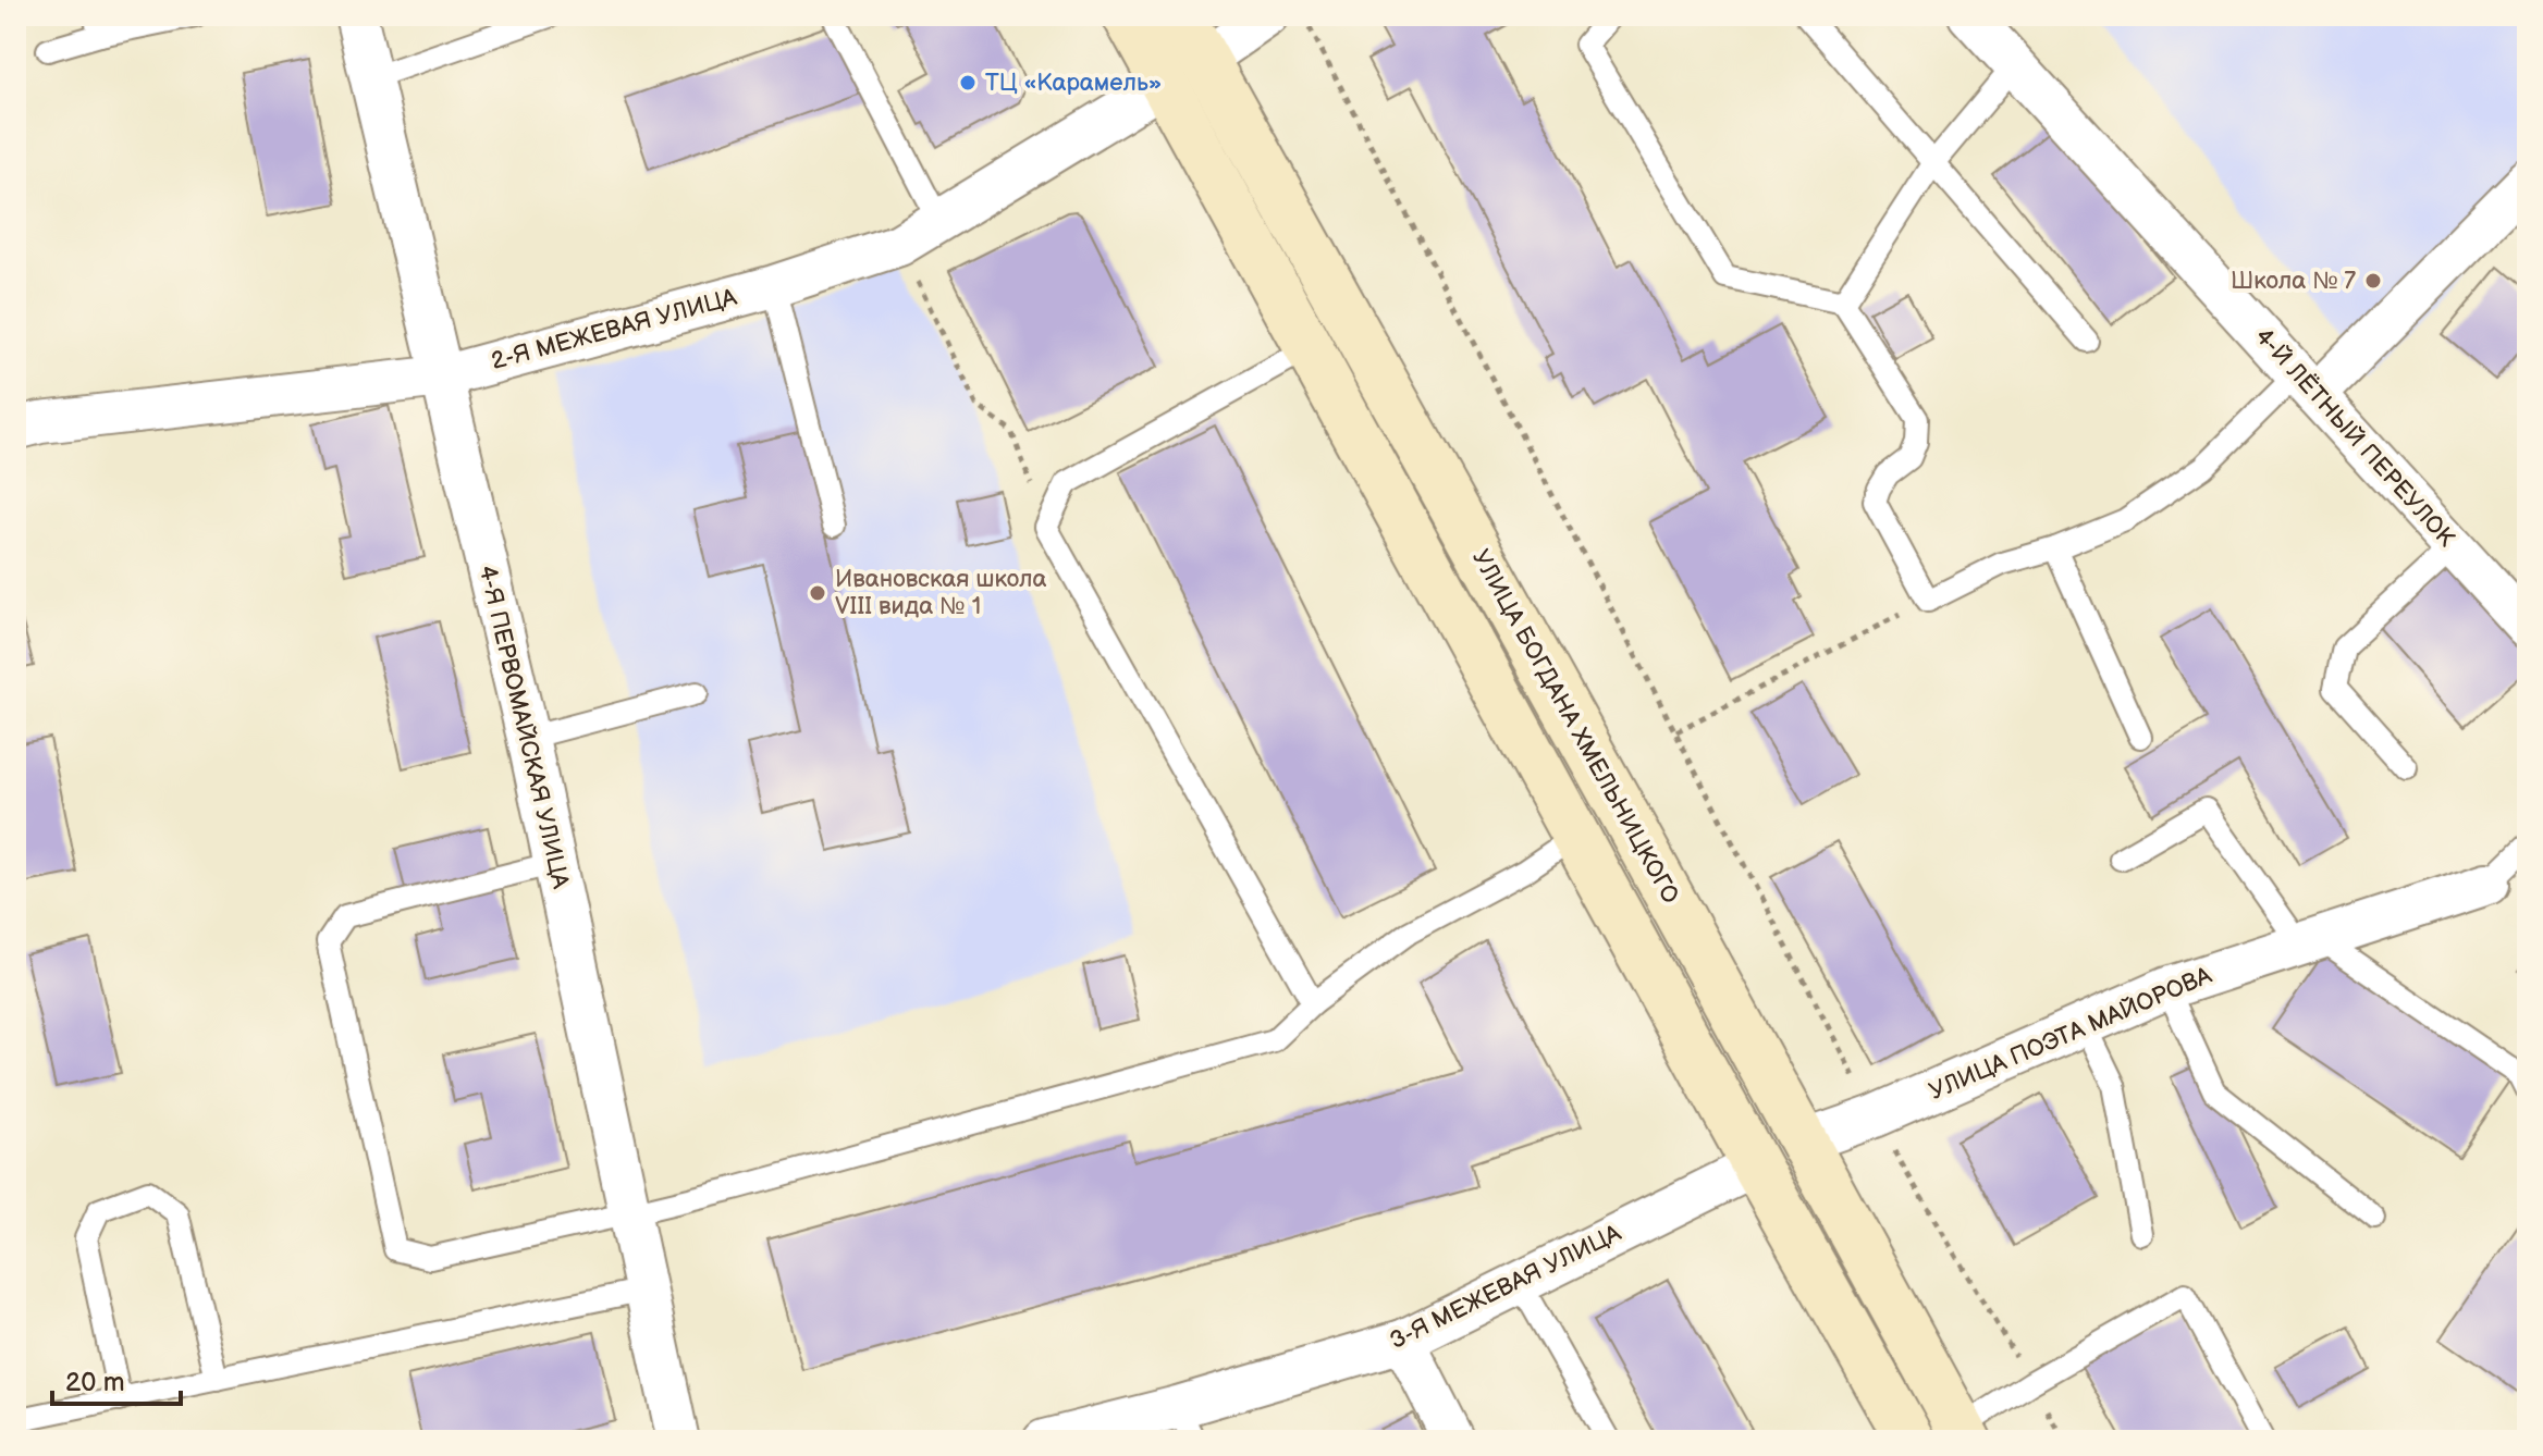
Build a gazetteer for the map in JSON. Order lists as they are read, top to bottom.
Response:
{
  "streets": {
    "main road": ["УЛИЦА БОГДАНА ХМЕЛЬНИЦКОГО", "3-Я МЕЖЕВАЯ УЛИЦА"],
    "street": [
      "2-Я МЕЖЕВАЯ УЛИЦА",
      "4-Й ЛЁТНЫЙ ПЕРЕУЛОК",
      "4-Я ПЕРВОМАЙСКАЯ УЛИЦА",
      "УЛИЦА ПОЭТА МАЙОРОВА"
    ]
  },
  "crossings": [
    ["2-Я МЕЖЕВАЯ УЛИЦА", "4-Я ПЕРВОМАЙСКАЯ УЛИЦА"],
    ["2-Я МЕЖЕВАЯ УЛИЦА", "УЛИЦА БОГДАНА ХМЕЛЬНИЦКОГО"],
    ["УЛИЦА БОГДАНА ХМЕЛЬНИЦКОГО", "УЛИЦА ПОЭТА МАЙОРОВА"],
    ["УЛИЦА БОГДАНА ХМЕЛЬНИЦКОГО", "3-Я МЕЖЕВАЯ УЛИЦА"],
    ["УЛИЦА ПОЭТА МАЙОРОВА", "3-Я МЕЖЕВАЯ УЛИЦА"]
  ],
  "places": ["ТЦ «Карамель»", "Школа № 7", "Ивановская школа VIII вида № 1"],
  "scale_bar": "20 m"
}
